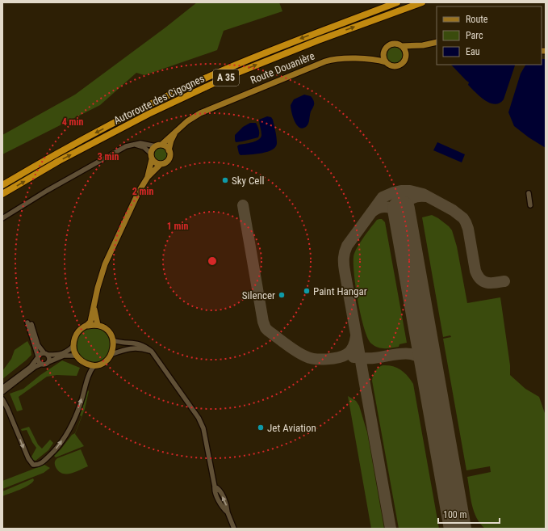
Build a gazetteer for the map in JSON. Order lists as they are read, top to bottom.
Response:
{
  "streets": {
    "highway": ["A 35", "Autoroute des Cigognes"],
    "main road": ["Route Douanière"]
  },
  "places": [
    "Sky Cell",
    "Paint Hangar",
    "Silencer",
    "Jet Aviation"
  ],
  "legend": ["Route", "Parc", "Eau"],
  "scale_bar": "100 m",
  "rings": [
    "4 min",
    "3 min",
    "2 min",
    "1 min"
  ]
}
